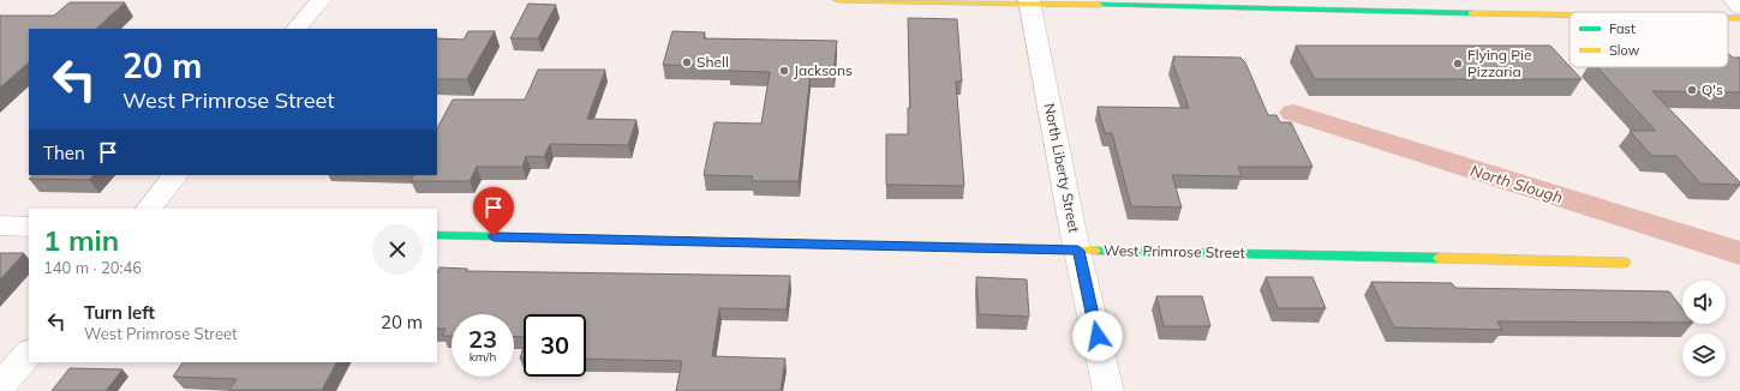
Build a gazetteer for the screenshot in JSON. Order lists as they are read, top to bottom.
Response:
{
  "streets": {
    "main road": ["West Primrose Street"],
    "street": ["North Liberty Street"]
  },
  "crossings": [
    ["North Liberty Street", "West Primrose Street"]
  ],
  "water": ["North Slough"],
  "places": [
    "Shell",
    "Flying Pie Pizzaria",
    "Jacksons",
    "Q's"
  ],
  "legend": ["Fast", "Slow"],
  "page": {
    "turn": ["20 m", "West Primrose Street"],
    "then": "Then",
    "heading": ["1 min", "140 m · 20:46"],
    "list": [
      {
        "name": "Turn left",
        "note": "West Primrose Street",
        "value": "20 m"
      }
    ],
    "speed": "23 km/h",
    "limit": "30"
  }
}
